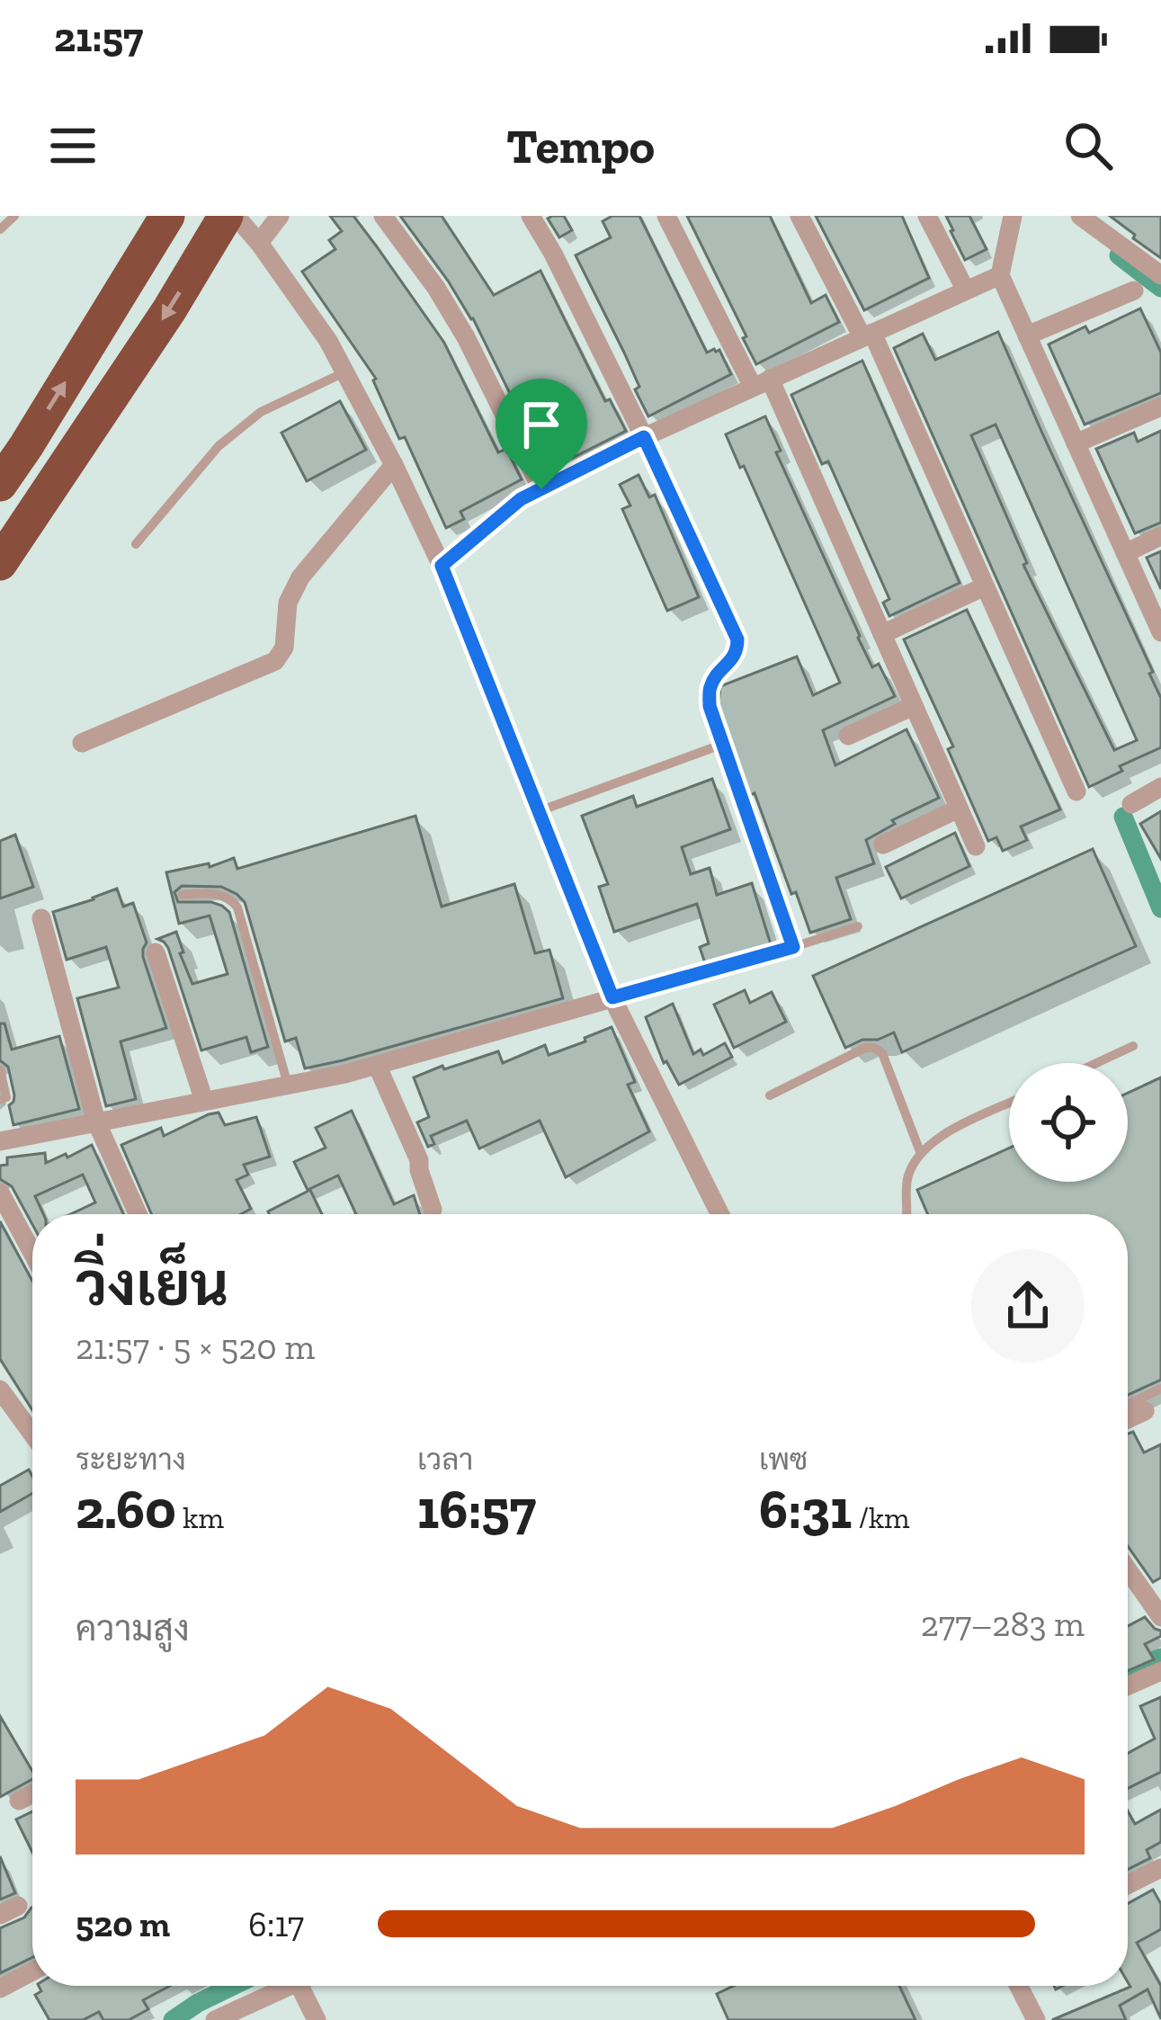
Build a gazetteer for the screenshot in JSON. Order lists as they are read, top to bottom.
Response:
{
  "page": {
    "status": "21:57",
    "header": "Tempo",
    "heading": ["วิ่งเย็น", "21:57 · 5 × 520 m"],
    "stats": [
      ["ระยะทาง", "2.60 km"],
      ["เวลา", "16:57"],
      ["เพซ", "6:31 /km"]
    ],
    "chart": ["ความสูง", "277–283 m"],
    "list": [
      {
        "name": "520 m",
        "note": "6:17"
      }
    ]
  }
}
